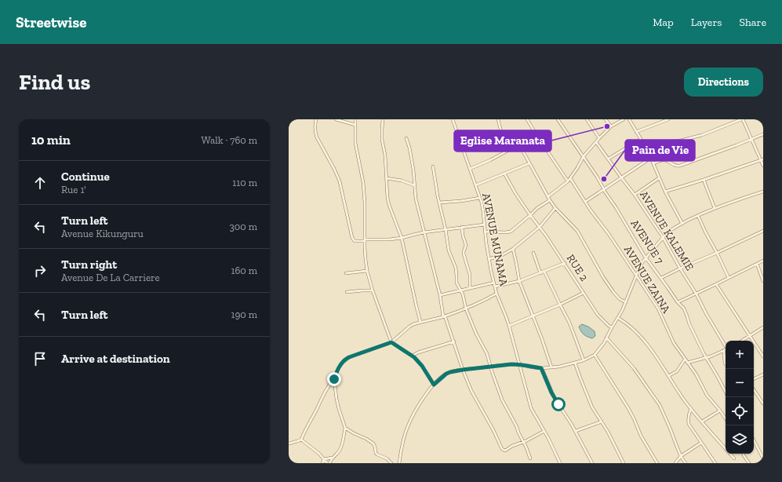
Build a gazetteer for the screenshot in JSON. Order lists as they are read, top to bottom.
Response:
{
  "streets": {
    "street": [
      "AVENUE KALEMIE",
      "AVENUE MUNAMA",
      "AVENUE 7",
      "RUE 2",
      "AVENUE ZAINA"
    ]
  },
  "places": ["Eglise Maranata", "Pain de Vie"],
  "page": {
    "header": "Streetwise",
    "nav": ["Map", "Layers", "Share"],
    "buttons": "Directions",
    "title": "Find us",
    "heading": ["10 min", "Walk · 760 m"],
    "list": [
      ["Continue", "Rue 1'", "110 m"],
      ["Turn left", "Avenue Kikunguru", "300 m"],
      ["Turn right", "Avenue De La Carriere", "160 m"],
      ["Turn left", "190 m"],
      "Arrive at destination"
    ],
    "map_buttons": ["+", "−"]
  }
}
